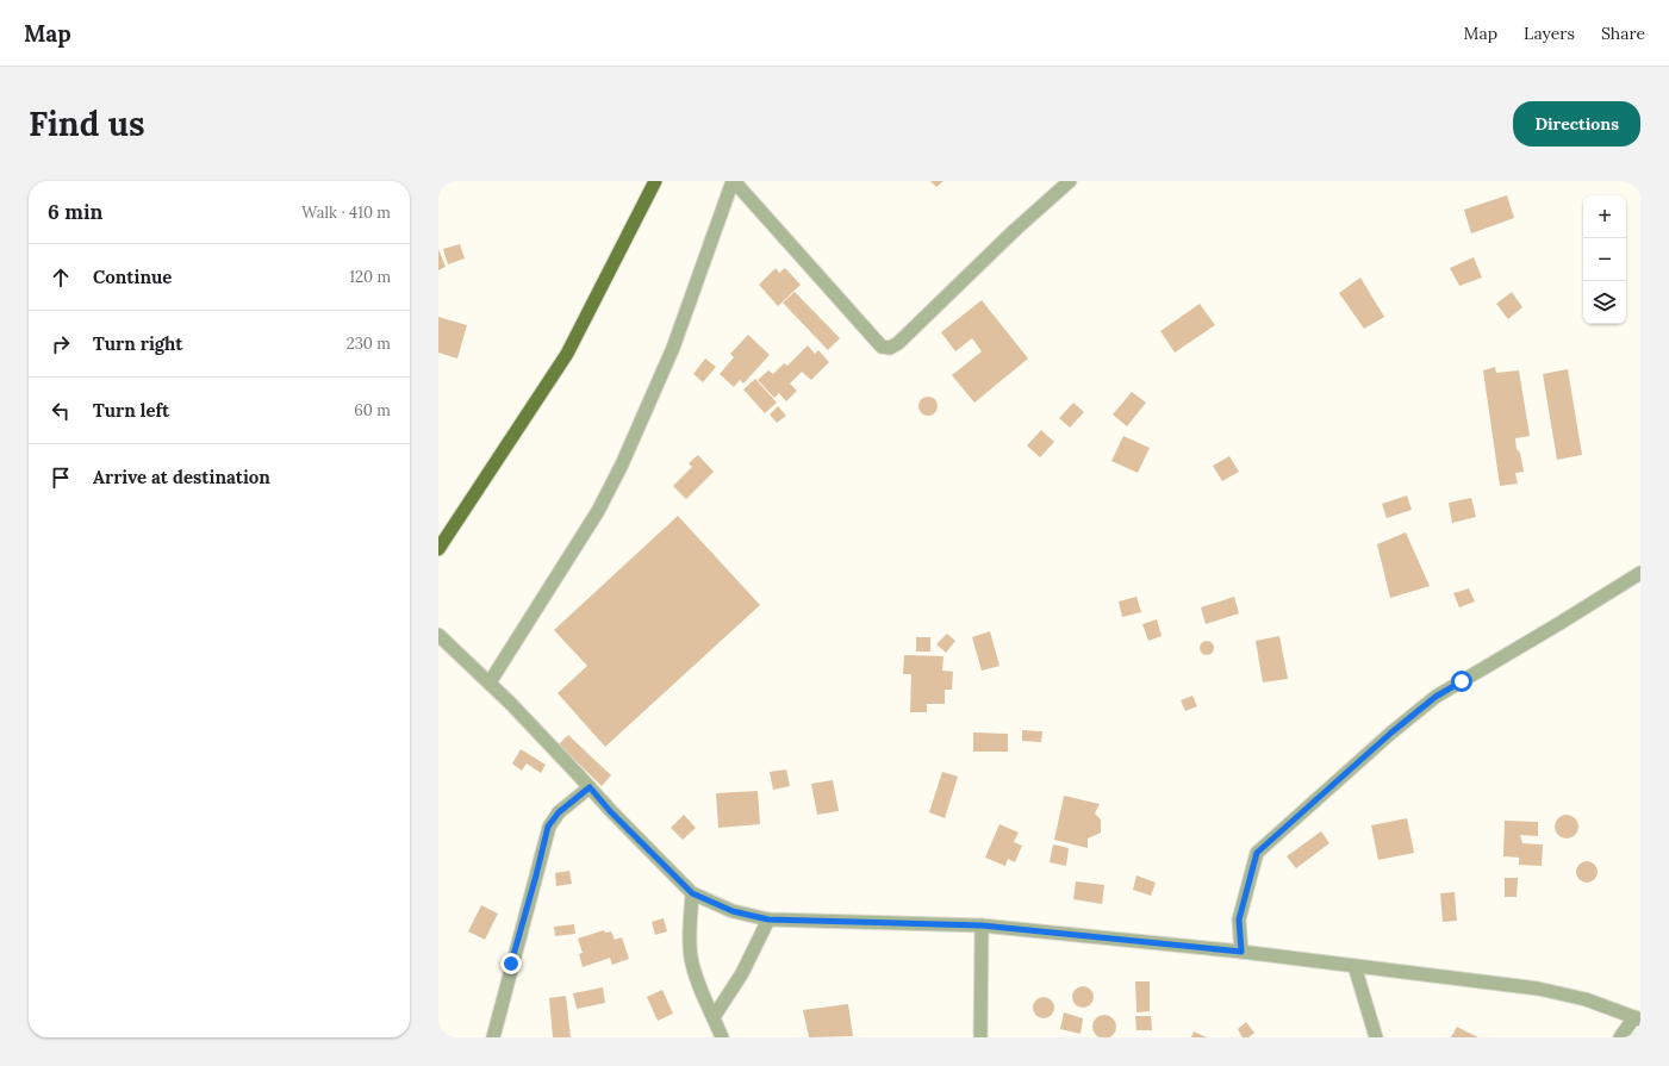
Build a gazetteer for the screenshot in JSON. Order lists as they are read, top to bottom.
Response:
{
  "page": {
    "header": "Map",
    "nav": ["Map", "Layers", "Share"],
    "buttons": "Directions",
    "title": "Find us",
    "heading": ["6 min", "Walk · 410 m"],
    "map_buttons": ["+", "−"],
    "list": [
      ["Continue", "120 m"],
      ["Turn right", "230 m"],
      ["Turn left", "60 m"],
      "Arrive at destination"
    ]
  }
}
